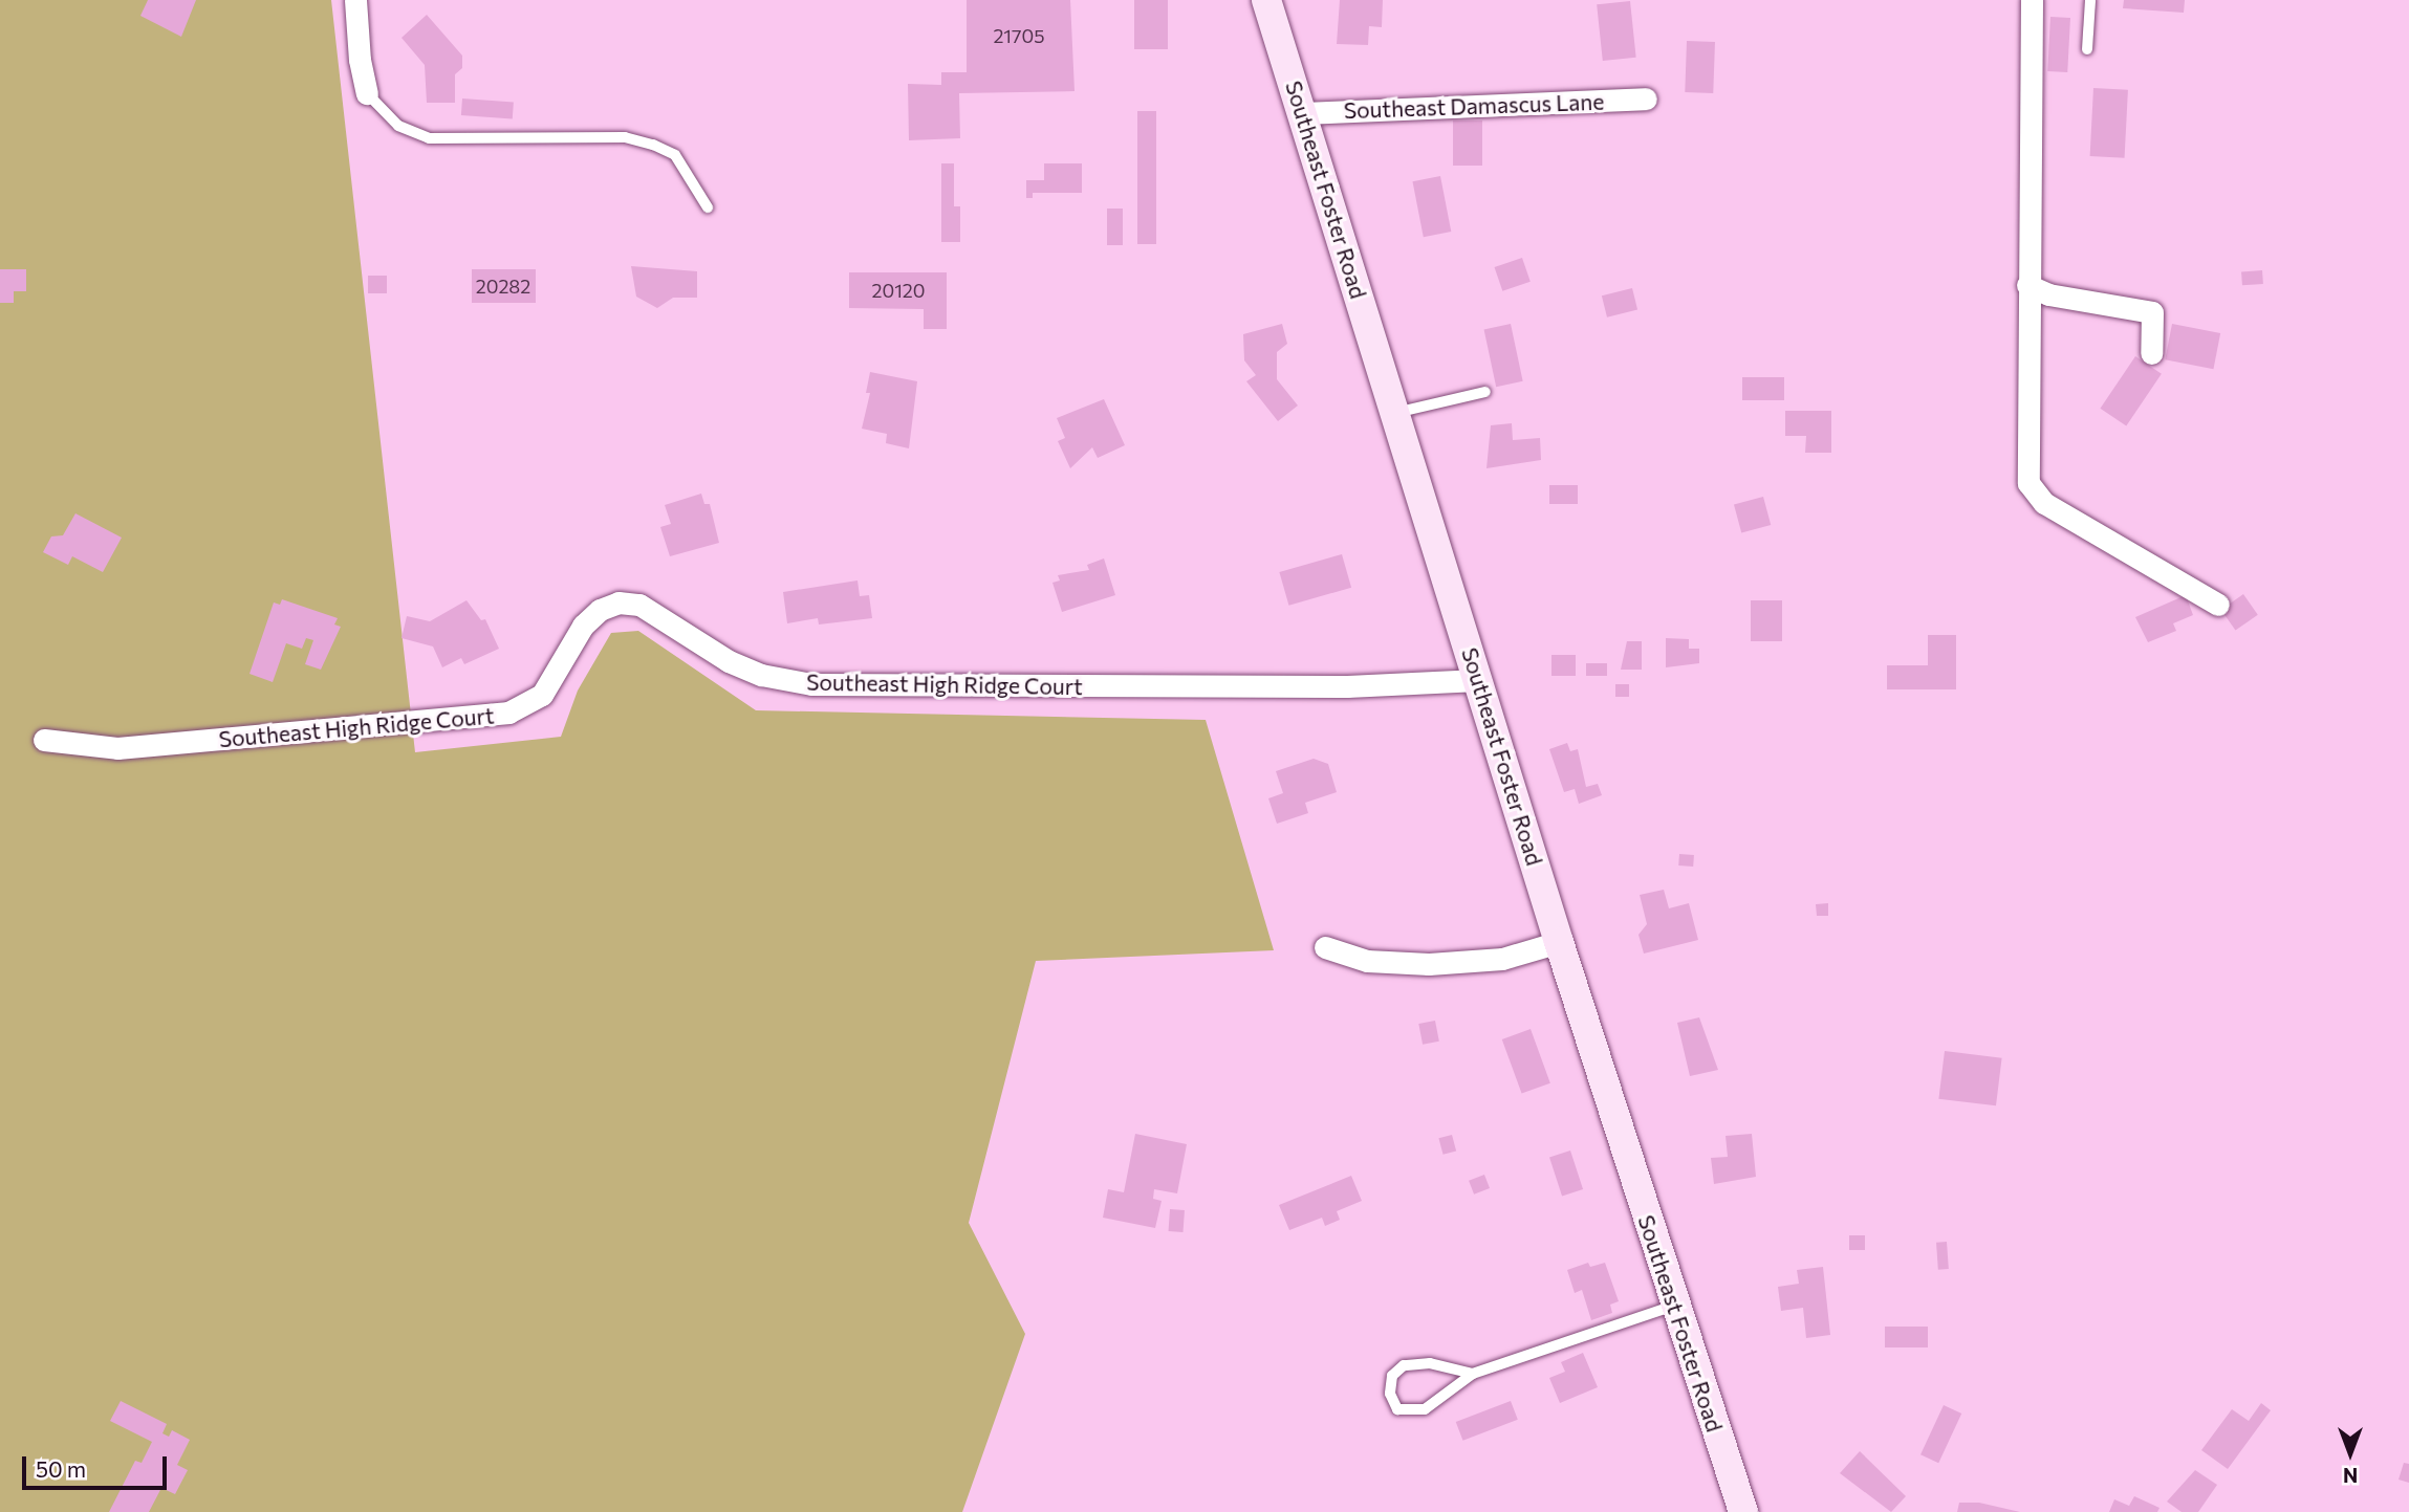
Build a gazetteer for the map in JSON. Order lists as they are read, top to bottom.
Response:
{
  "streets": {
    "main road": ["Southeast Foster Road"],
    "street": ["Southeast Damascus Lane", "Southeast High Ridge Court"]
  },
  "crossings": [
    ["Southeast Damascus Lane", "Southeast Foster Road"],
    ["Southeast Foster Road", "Southeast High Ridge Court"]
  ],
  "house_numbers": ["21705", "20282", "20120"],
  "scale_bar": "50 m",
  "north": "bottom"
}
